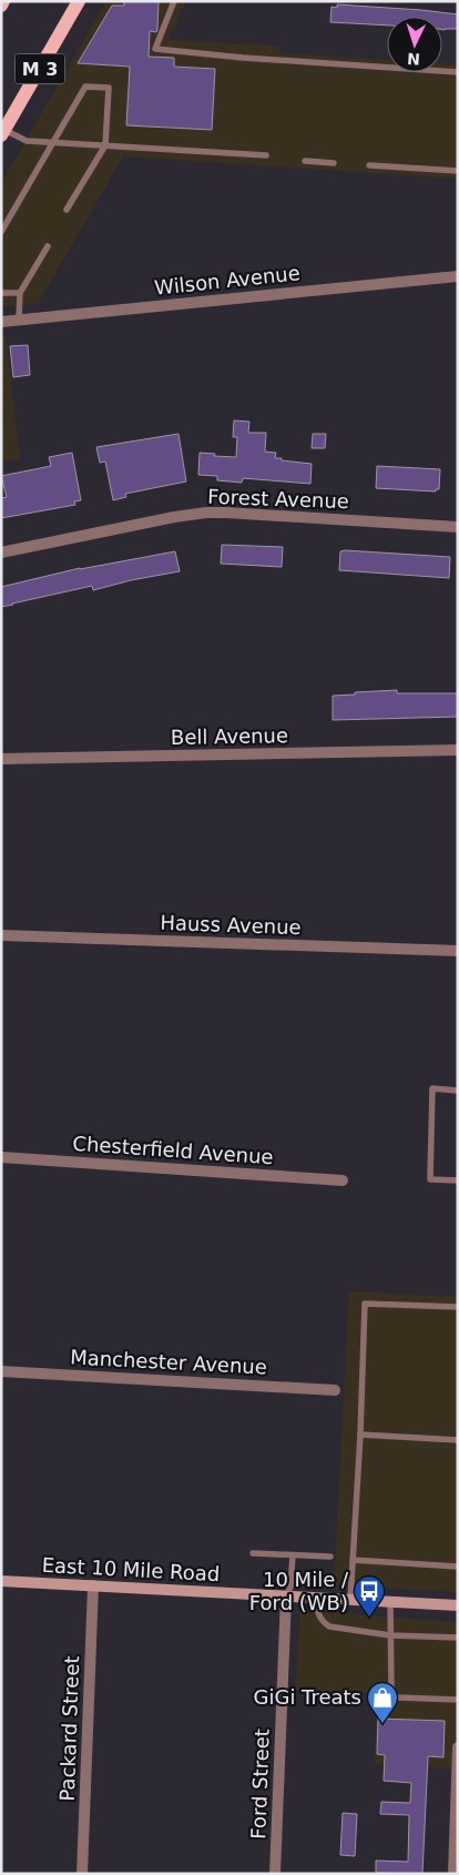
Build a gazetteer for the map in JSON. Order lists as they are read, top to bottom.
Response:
{
  "streets": {
    "main road": ["M 3", "East 10 Mile Road"],
    "street": [
      "Wilson Avenue",
      "Forest Avenue",
      "Bell Avenue",
      "Hauss Avenue",
      "Chesterfield Avenue",
      "Manchester Avenue",
      "Packard Street",
      "Ford Street"
    ]
  },
  "crossings": [
    ["East 10 Mile Road", "Packard Street"],
    ["East 10 Mile Road", "Ford Street"]
  ],
  "places": {
    "bus stop": ["10 Mile / Ford (WB)"],
    "shop": ["GiGi Treats"]
  },
  "north": "bottom"
}
